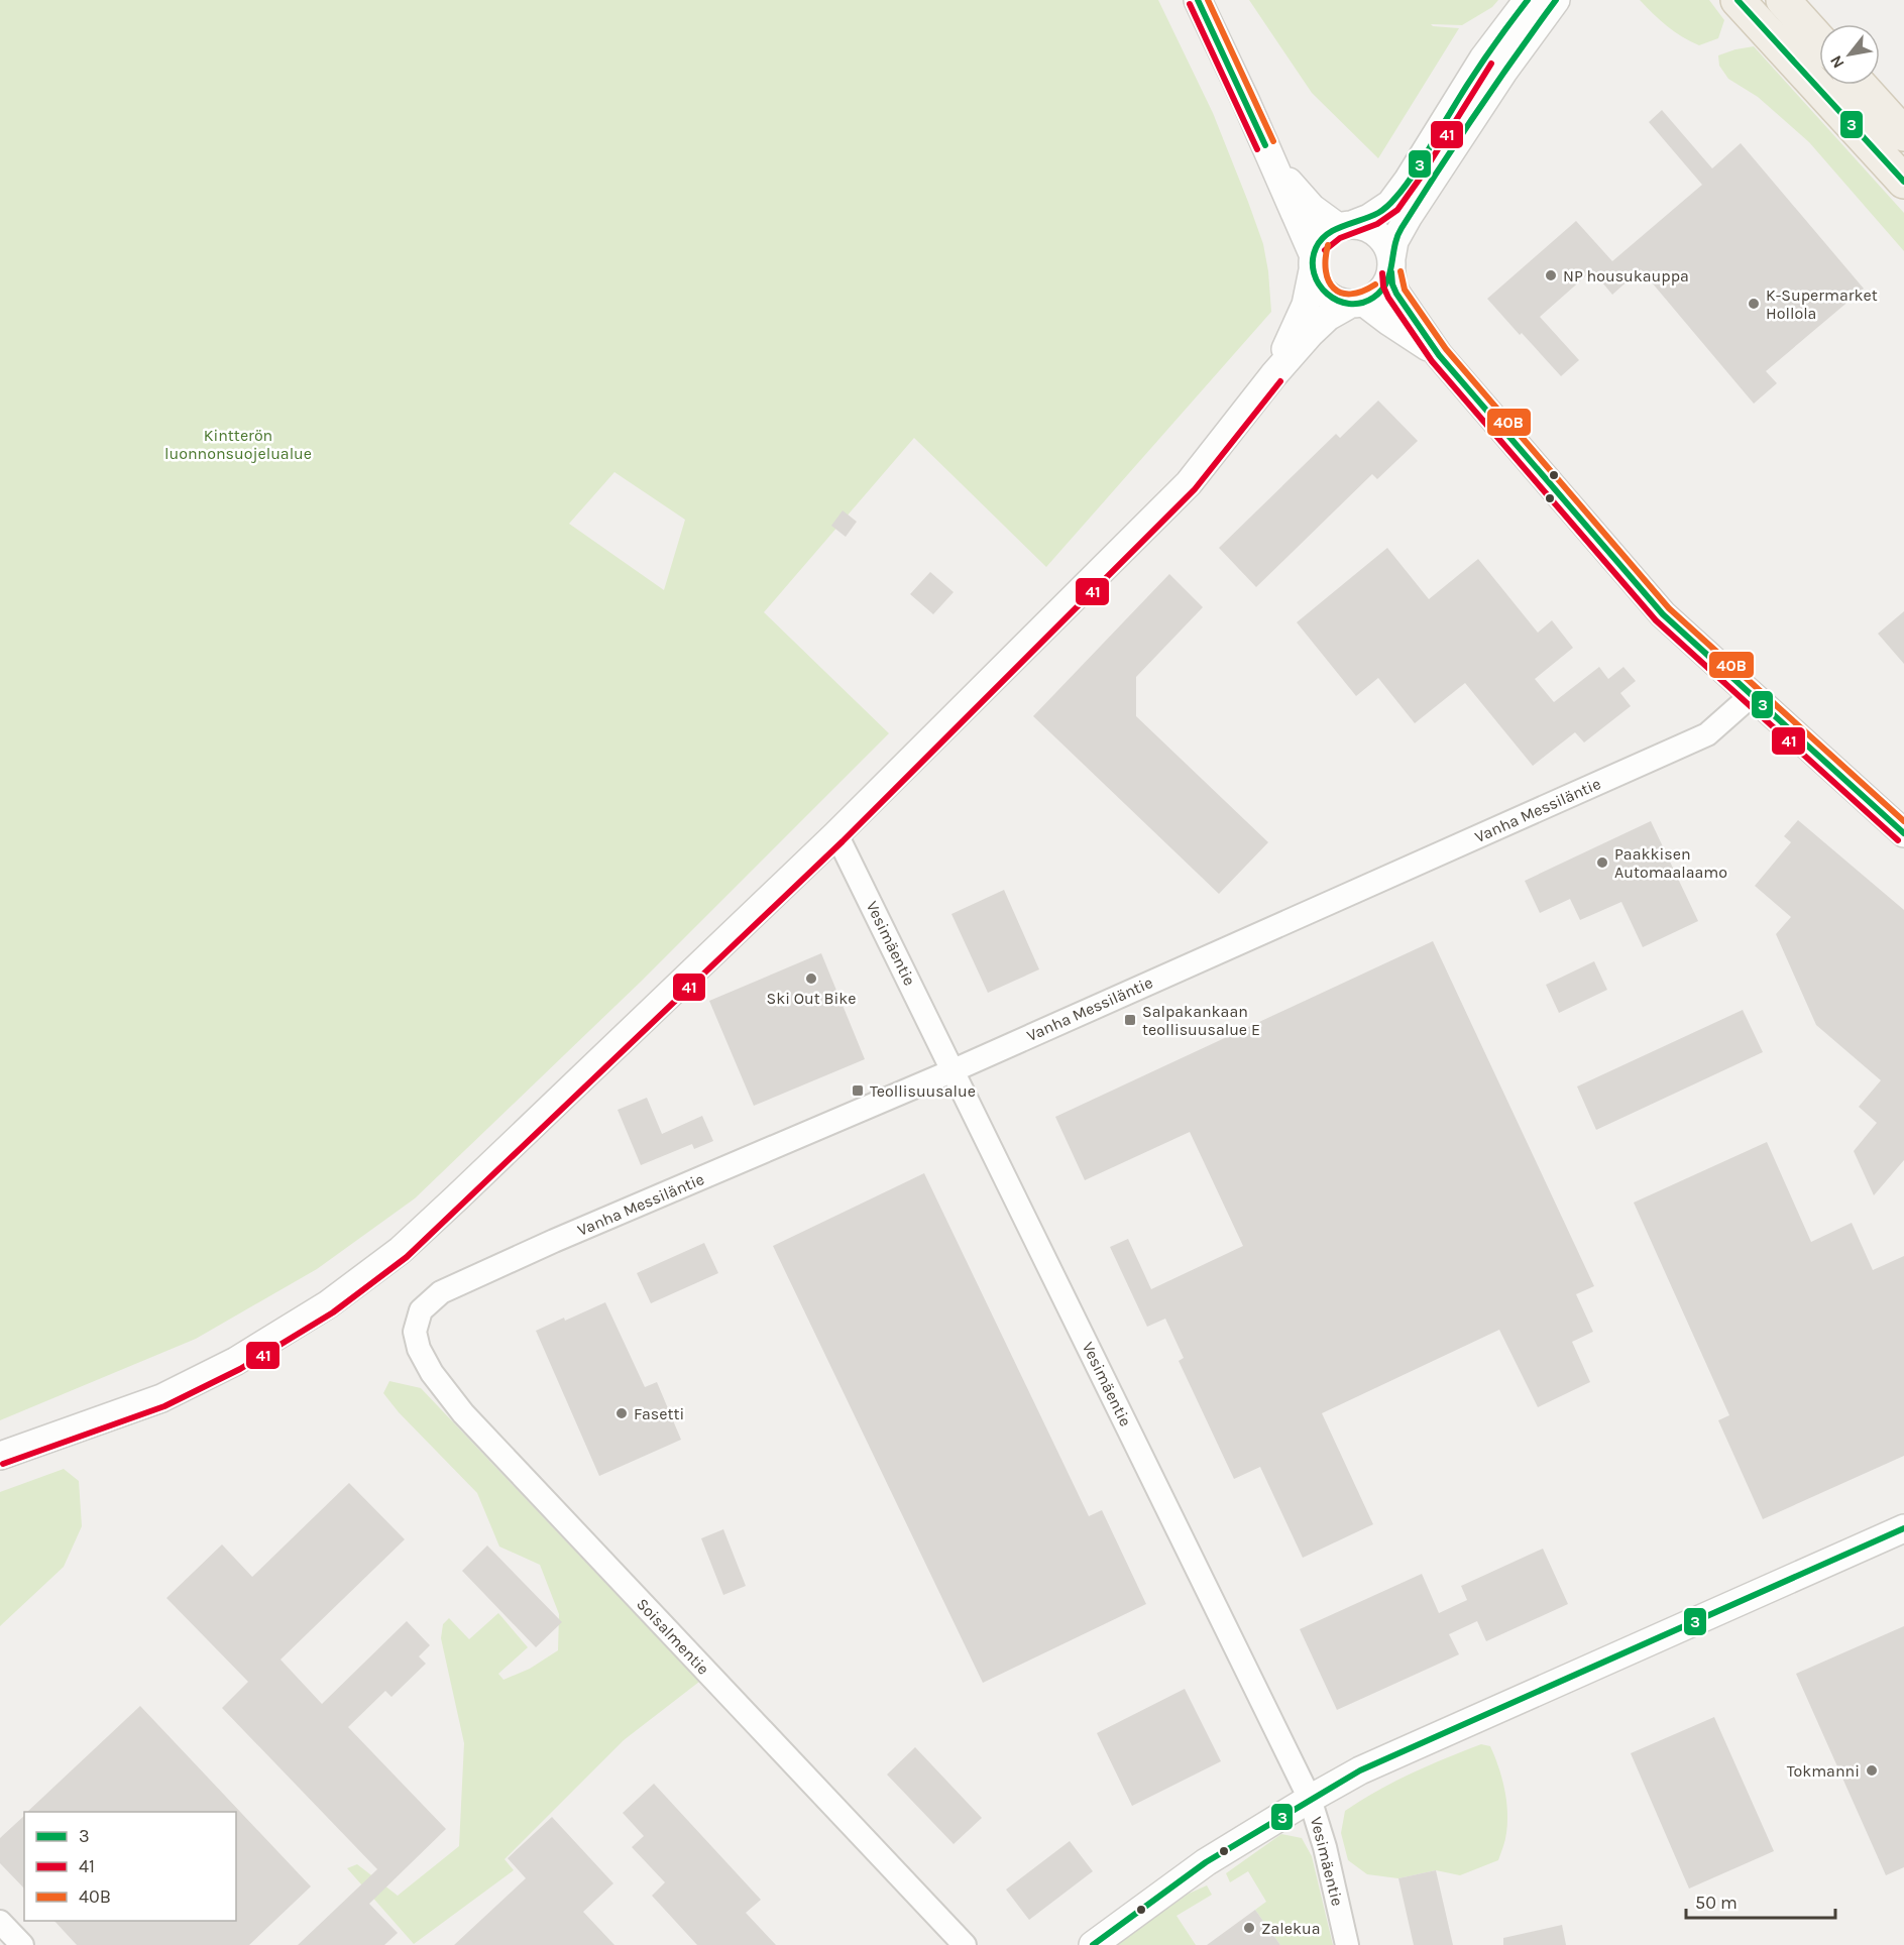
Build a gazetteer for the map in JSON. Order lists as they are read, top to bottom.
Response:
{
  "streets": {
    "street": ["Vanha Messiläntie", "Vesimäentie", "Soisalmentie"]
  },
  "crossings": [
    ["Vanha Messiläntie", "Vesimäentie"],
    ["Vanha Messiläntie", "Soisalmentie"]
  ],
  "parks": ["Kintterön luonnonsuojelualue"],
  "places": {
    "other": [
      "NP housukauppa",
      "K-Supermarket Hollola",
      "Paakkisen Automaalaamo",
      "Ski Out Bike",
      "Fasetti",
      "Tokmanni",
      "Zalekua"
    ],
    "transit": ["Salpakankaan teollisuusalue E", "Teollisuusalue"]
  },
  "lines": ["transit line 3", "transit line 40B", "transit line 41"],
  "legend": ["3", "41", "40B"],
  "scale_bar": "50 m",
  "north": "bottom left"
}
